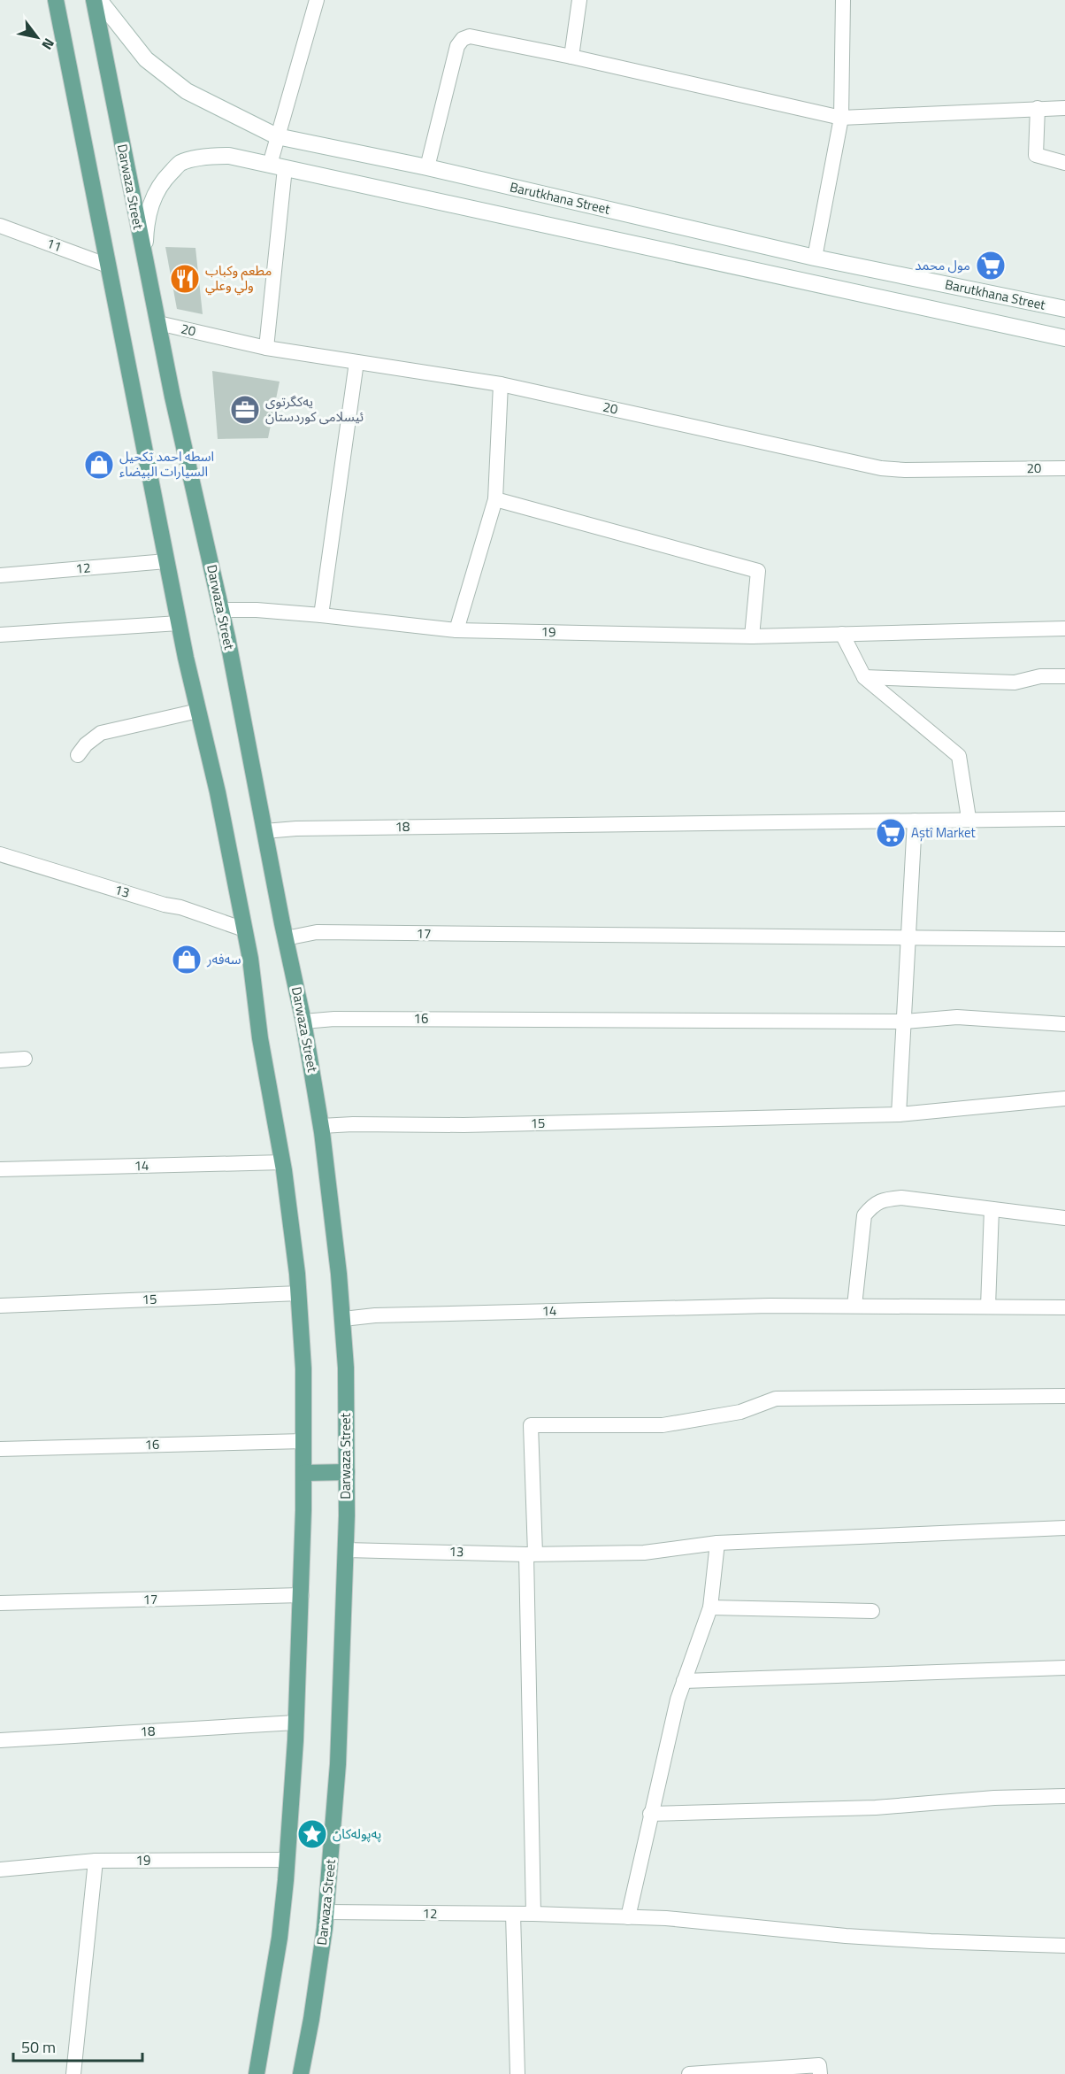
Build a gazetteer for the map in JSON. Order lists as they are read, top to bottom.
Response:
{
  "streets": {
    "main road": ["Darwaza Street", "Barutkhana Street"],
    "street": [
      "11",
      "20",
      "12",
      "19",
      "18",
      "13",
      "17",
      "16",
      "15",
      "14"
    ]
  },
  "crossings": [
    ["Darwaza Street", "Barutkhana Street"],
    ["Darwaza Street", "20"],
    ["Darwaza Street", "12"],
    ["Darwaza Street", "19"],
    ["Darwaza Street", "18"],
    ["Darwaza Street", "13"],
    ["Darwaza Street", "17"],
    ["Darwaza Street", "16"],
    ["Darwaza Street", "15"],
    ["Darwaza Street", "14"]
  ],
  "places": {
    "supermarket": ["مول محمد", "Aştî Market"],
    "restaurant": ["مطعم وكباب ولي وعلي"],
    "office": ["یەکگرتوی ئیسلامی کوردستان"],
    "shop": ["اسطه احمد تكحيل السيارات البيضاء", "سەفەر"],
    "place": ["پەپولەکان"]
  },
  "scale_bar": "50 m",
  "north": "bottom right"
}
